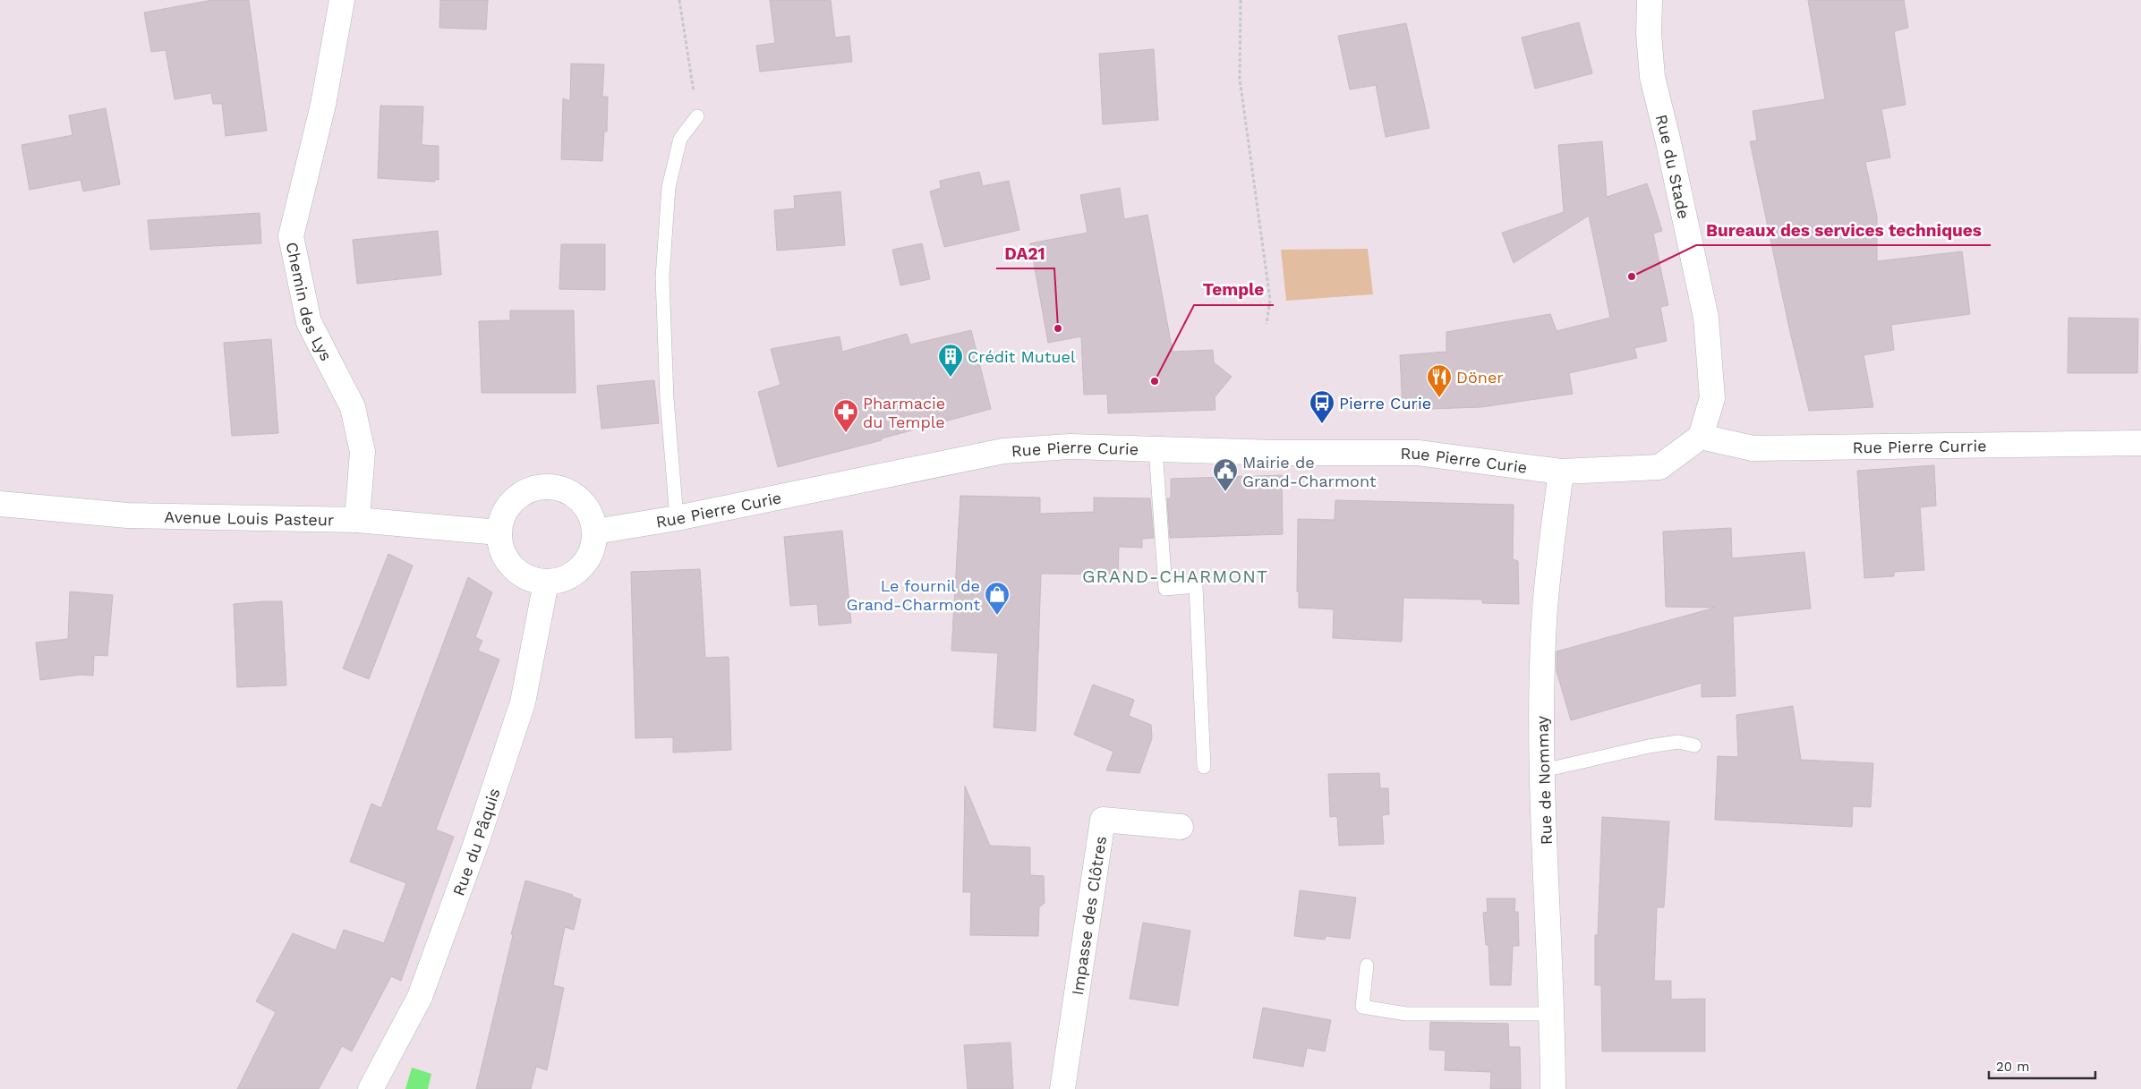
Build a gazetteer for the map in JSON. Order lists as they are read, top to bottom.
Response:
{
  "streets": {
    "street": [
      "Rue du Stade",
      "Chemin des Lys",
      "Rue Pierre Currie",
      "Rue Pierre Curie",
      "Avenue Louis Pasteur",
      "Rue de Nommay",
      "Rue du Pâquis",
      "Impasse des Clôtres"
    ]
  },
  "crossings": [
    ["Rue du Stade", "Rue Pierre Currie"],
    ["Rue du Stade", "Rue Pierre Curie"],
    ["Chemin des Lys", "Avenue Louis Pasteur"],
    ["Rue Pierre Currie", "Rue Pierre Curie"],
    ["Rue Pierre Curie", "Avenue Louis Pasteur"],
    ["Rue Pierre Curie", "Rue de Nommay"],
    ["Rue Pierre Curie", "Rue du Pâquis"],
    ["Avenue Louis Pasteur", "Rue du Pâquis"]
  ],
  "districts": ["GRAND-CHARMONT"],
  "places": {
    "other": ["Bureaux des services techniques", "DA21", "Temple"],
    "building": ["Crédit Mutuel"],
    "restaurant": ["Döner"],
    "bus stop": ["Pierre Curie"],
    "pharmacy": ["Pharmacie du Temple"],
    "public building": ["Mairie de Grand-Charmont"],
    "shop": ["Le fournil de Grand-Charmont"]
  },
  "scale_bar": "20 m"
}
